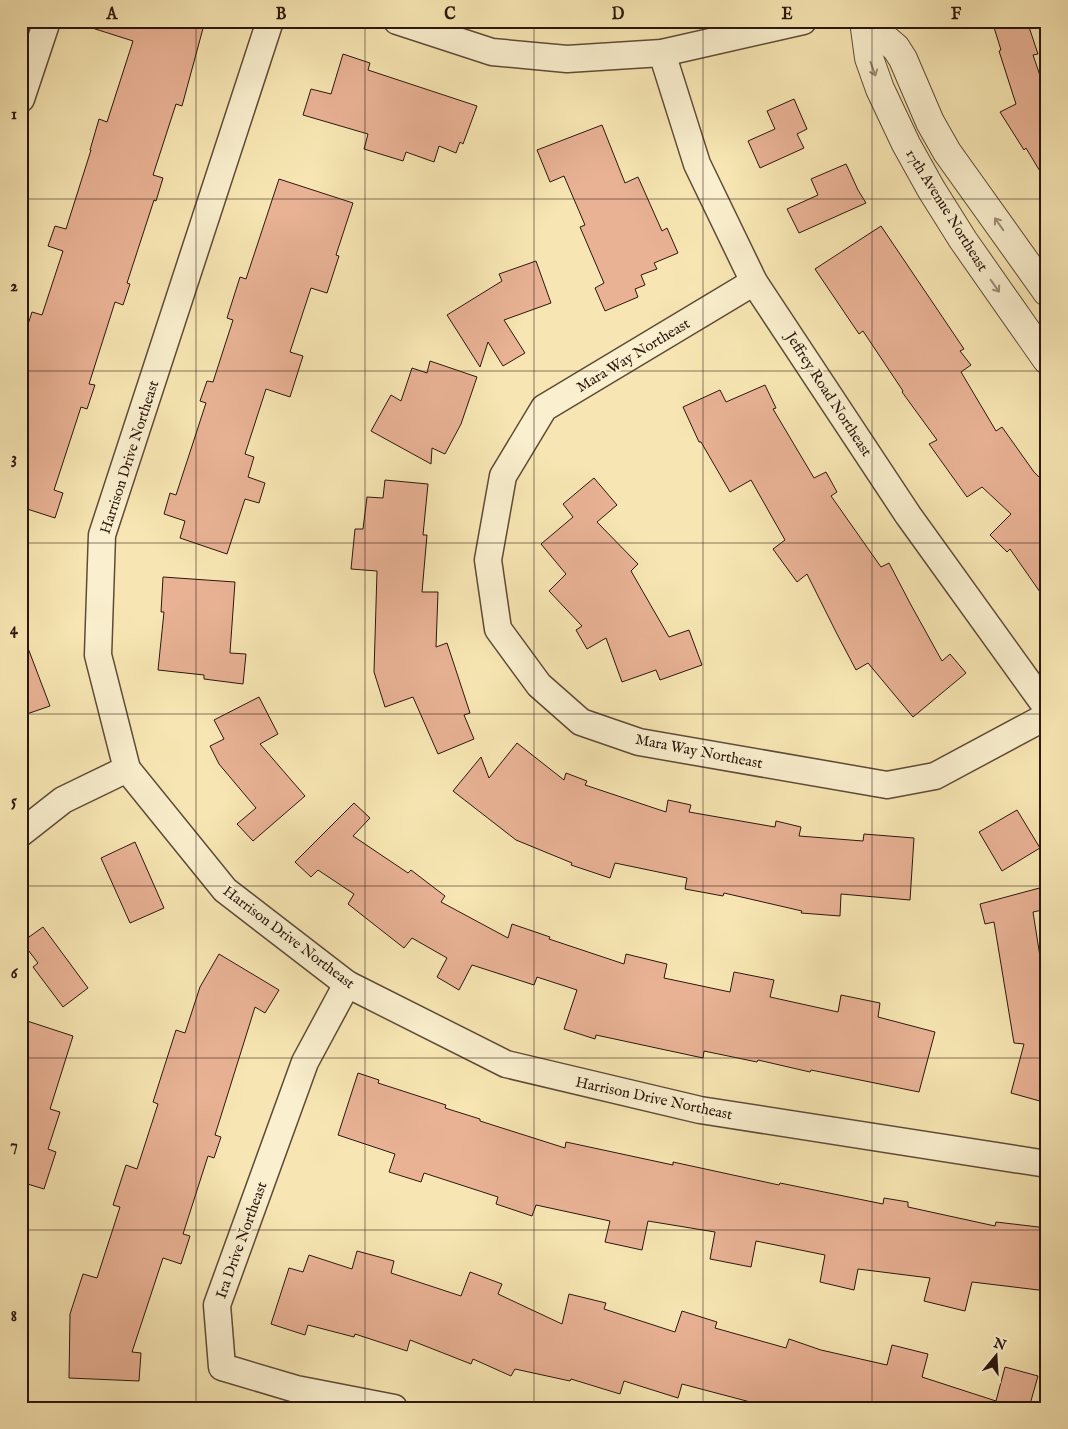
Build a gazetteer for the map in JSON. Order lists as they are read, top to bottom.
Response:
{
  "streets": {
    "street": [
      "17th Avenue Northeast",
      "Mara Way Northeast",
      "Jeffrey Road Northeast",
      "Harrison Drive Northeast",
      "Ira Drive Northeast"
    ]
  },
  "crossings": [
    ["Mara Way Northeast", "Jeffrey Road Northeast"],
    ["Harrison Drive Northeast", "Ira Drive Northeast"]
  ],
  "north": "top",
  "grid": {
    "columns": [
      "A",
      "B",
      "C",
      "D",
      "E",
      "F"
    ],
    "rows": [
      "1",
      "2",
      "3",
      "4",
      "5",
      "6",
      "7",
      "8"
    ]
  }
}
